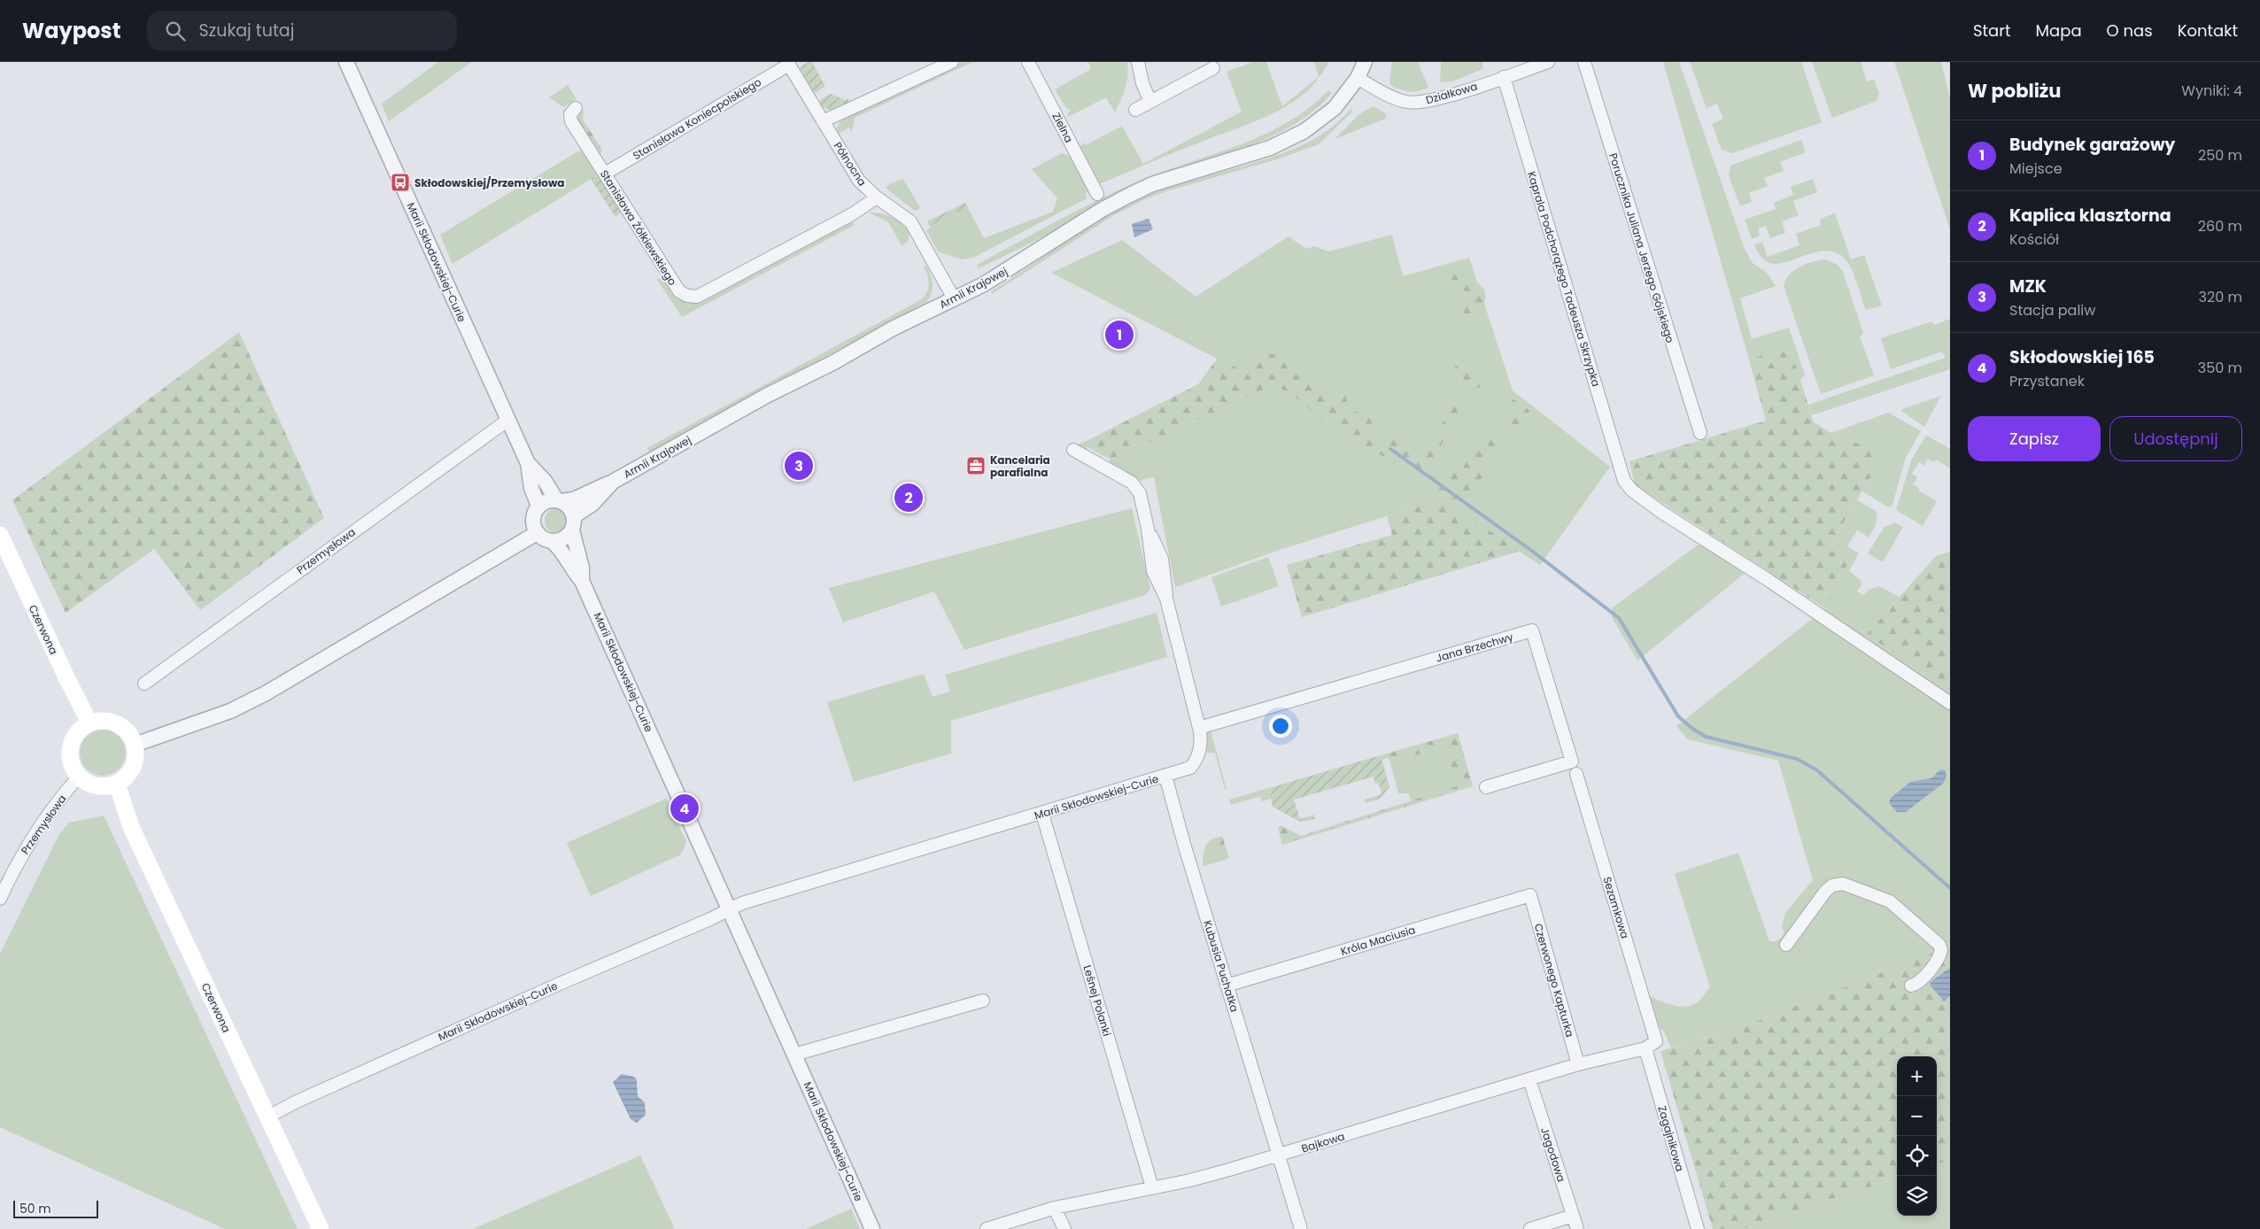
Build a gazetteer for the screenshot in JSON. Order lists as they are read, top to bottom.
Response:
{
  "streets": {
    "main road": ["Czerwona"],
    "street": [
      "Działkowa",
      "Stanisława Koniecpolskiego",
      "Zielna",
      "Północna",
      "Stanisława Żółkiewskiego",
      "Porucznika Juliana Jerzego Gójskiego",
      "Marii Skłodowskiej-Curie",
      "Kaprala Podchorążego Tadeusza Skrzypka",
      "Armii Krajowej",
      "Przemysłowa",
      "Jana Brzechwy",
      "Sezamkowa",
      "Króla Maciusia",
      "Kubusia Puchatka",
      "Czerwonego Kapturka",
      "Leśnej Polanki",
      "Zagajnikowa",
      "Bajkowa",
      "Jagodowa"
    ]
  },
  "crossings": [
    ["Działkowa", "Kaprala Podchorążego Tadeusza Skrzypka"],
    ["Działkowa", "Armii Krajowej"],
    ["Stanisława Koniecpolskiego", "Północna"],
    ["Stanisława Koniecpolskiego", "Stanisława Żółkiewskiego"],
    ["Północna", "Stanisława Żółkiewskiego"],
    ["Północna", "Armii Krajowej"],
    ["Marii Skłodowskiej-Curie", "Armii Krajowej"],
    ["Marii Skłodowskiej-Curie", "Przemysłowa"],
    ["Marii Skłodowskiej-Curie", "Czerwona"],
    ["Marii Skłodowskiej-Curie", "Jana Brzechwy"],
    ["Marii Skłodowskiej-Curie", "Kubusia Puchatka"],
    ["Marii Skłodowskiej-Curie", "Leśnej Polanki"],
    ["Przemysłowa", "Czerwona"],
    ["Sezamkowa", "Bajkowa"],
    ["Króla Maciusia", "Kubusia Puchatka"],
    ["Króla Maciusia", "Czerwonego Kapturka"],
    ["Kubusia Puchatka", "Bajkowa"],
    ["Czerwonego Kapturka", "Bajkowa"],
    ["Leśnej Polanki", "Bajkowa"],
    ["Zagajnikowa", "Bajkowa"],
    ["Bajkowa", "Jagodowa"]
  ],
  "places": {
    "bus stop": ["Skłodowskiej/Przemysłowa"],
    "office": ["Kancelaria parafialna"]
  },
  "scale_bar": "50 m",
  "page": {
    "header": "Waypost",
    "search": "Szukaj tutaj",
    "nav": [
      "Start",
      "Mapa",
      "O nas",
      "Kontakt"
    ],
    "heading": ["W pobliżu", "Wyniki: 4"],
    "list": [
      {
        "mark": "1",
        "name": "Budynek garażowy",
        "note": "Miejsce",
        "value": "250 m"
      },
      {
        "mark": "2",
        "name": "Kaplica klasztorna",
        "note": "Kościół",
        "value": "260 m"
      },
      {
        "mark": "3",
        "name": "MZK",
        "note": "Stacja paliw",
        "value": "320 m"
      },
      {
        "mark": "4",
        "name": "Skłodowskiej 165",
        "note": "Przystanek",
        "value": "350 m"
      }
    ],
    "pins": [
      "1",
      "3",
      "2",
      "4"
    ],
    "buttons": ["Zapisz", "Udostępnij"],
    "map_buttons": ["+", "−"],
    "scale": "50 m"
  }
}
